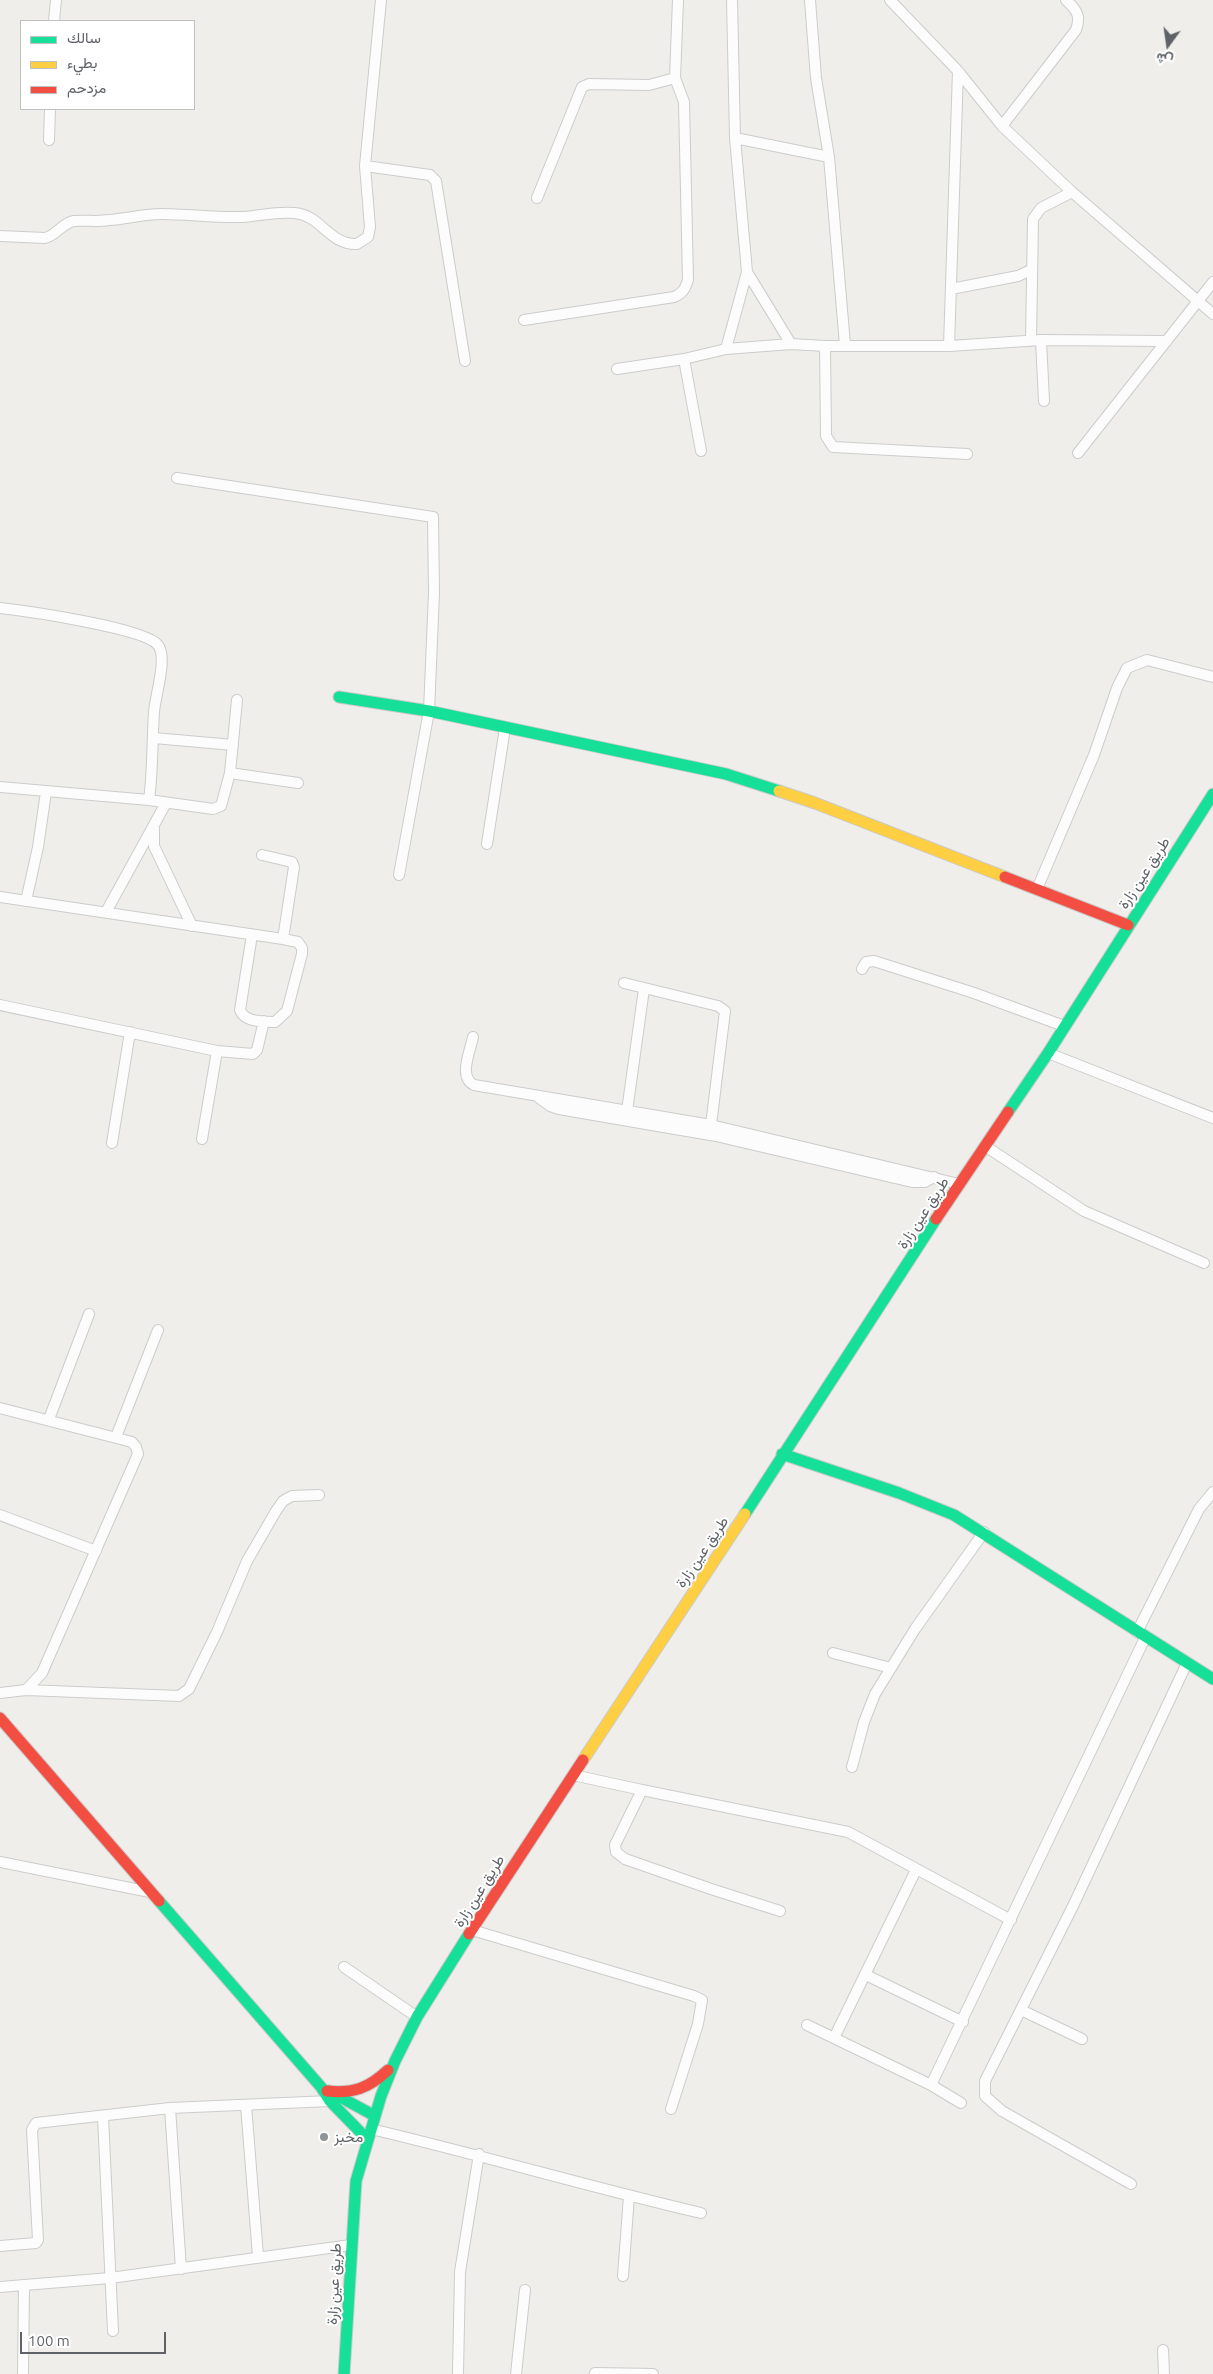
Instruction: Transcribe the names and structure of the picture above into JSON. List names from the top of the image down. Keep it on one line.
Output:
{"streets":{"main road":["طريق عين زارة"]},"places":["مخبز"],"legend":["سالك","بطيء","مزدحم"],"scale_bar":"100 m","north":"bottom"}
